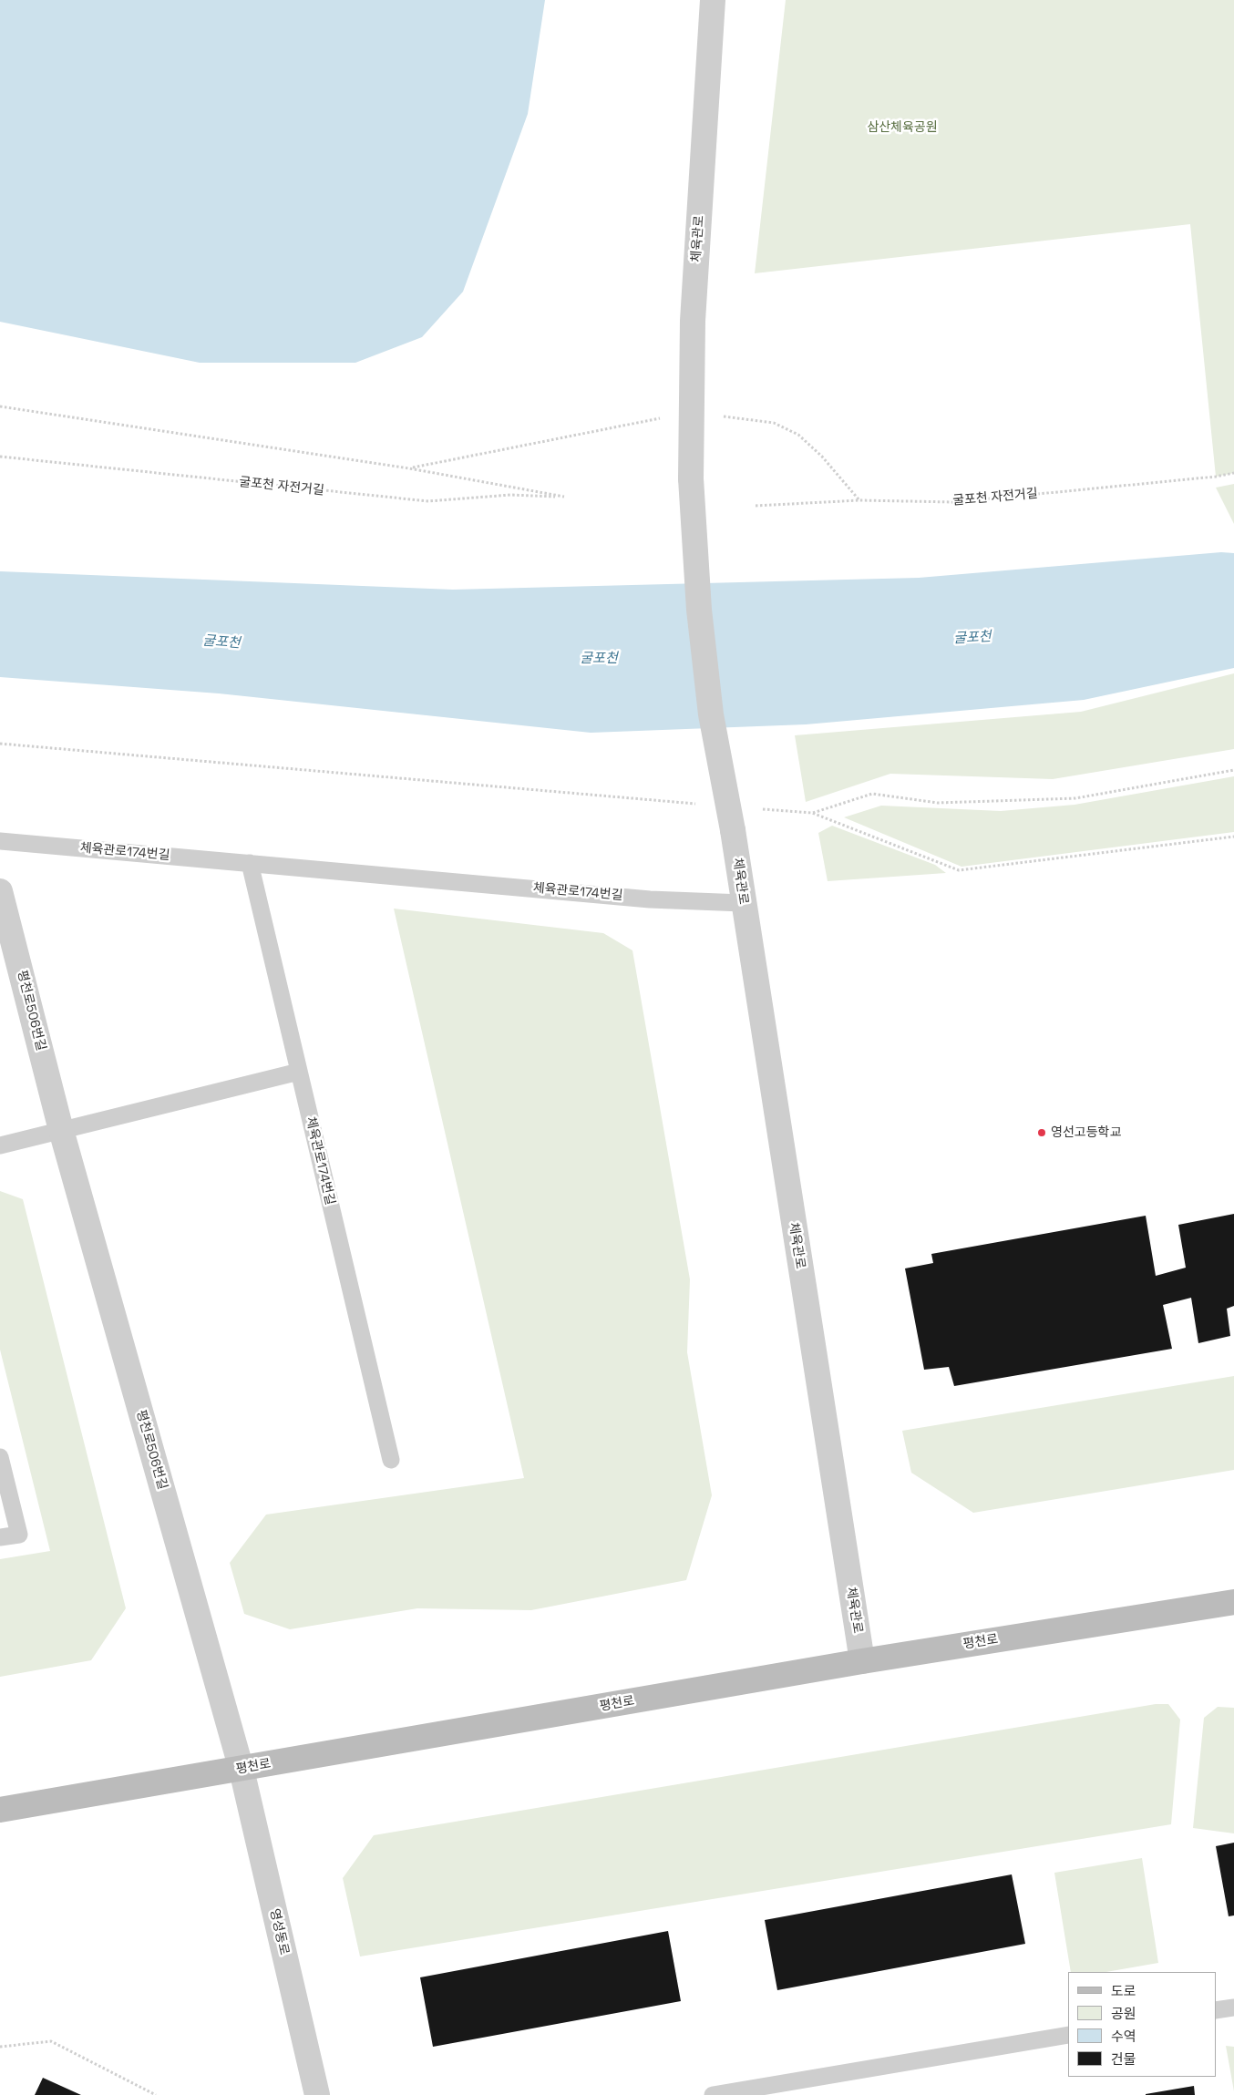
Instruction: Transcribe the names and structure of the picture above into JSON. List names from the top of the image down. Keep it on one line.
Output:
{"streets":{"main road":["평천로"],"street":["체육관로","평천로506번길","영성동로"],"lane":["체육관로174번길"],"path":["굴포천 자전거길"]},"crossings":[["체육관로","체육관로174번길"],["체육관로","평천로"],["평천로506번길","평천로"],["평천로506번길","영성동로"],["평천로","영성동로"]],"water":["굴포천"],"parks":["삼산체육공원"],"places":["영선고등학교"],"legend":["도로","공원","수역","건물"]}
